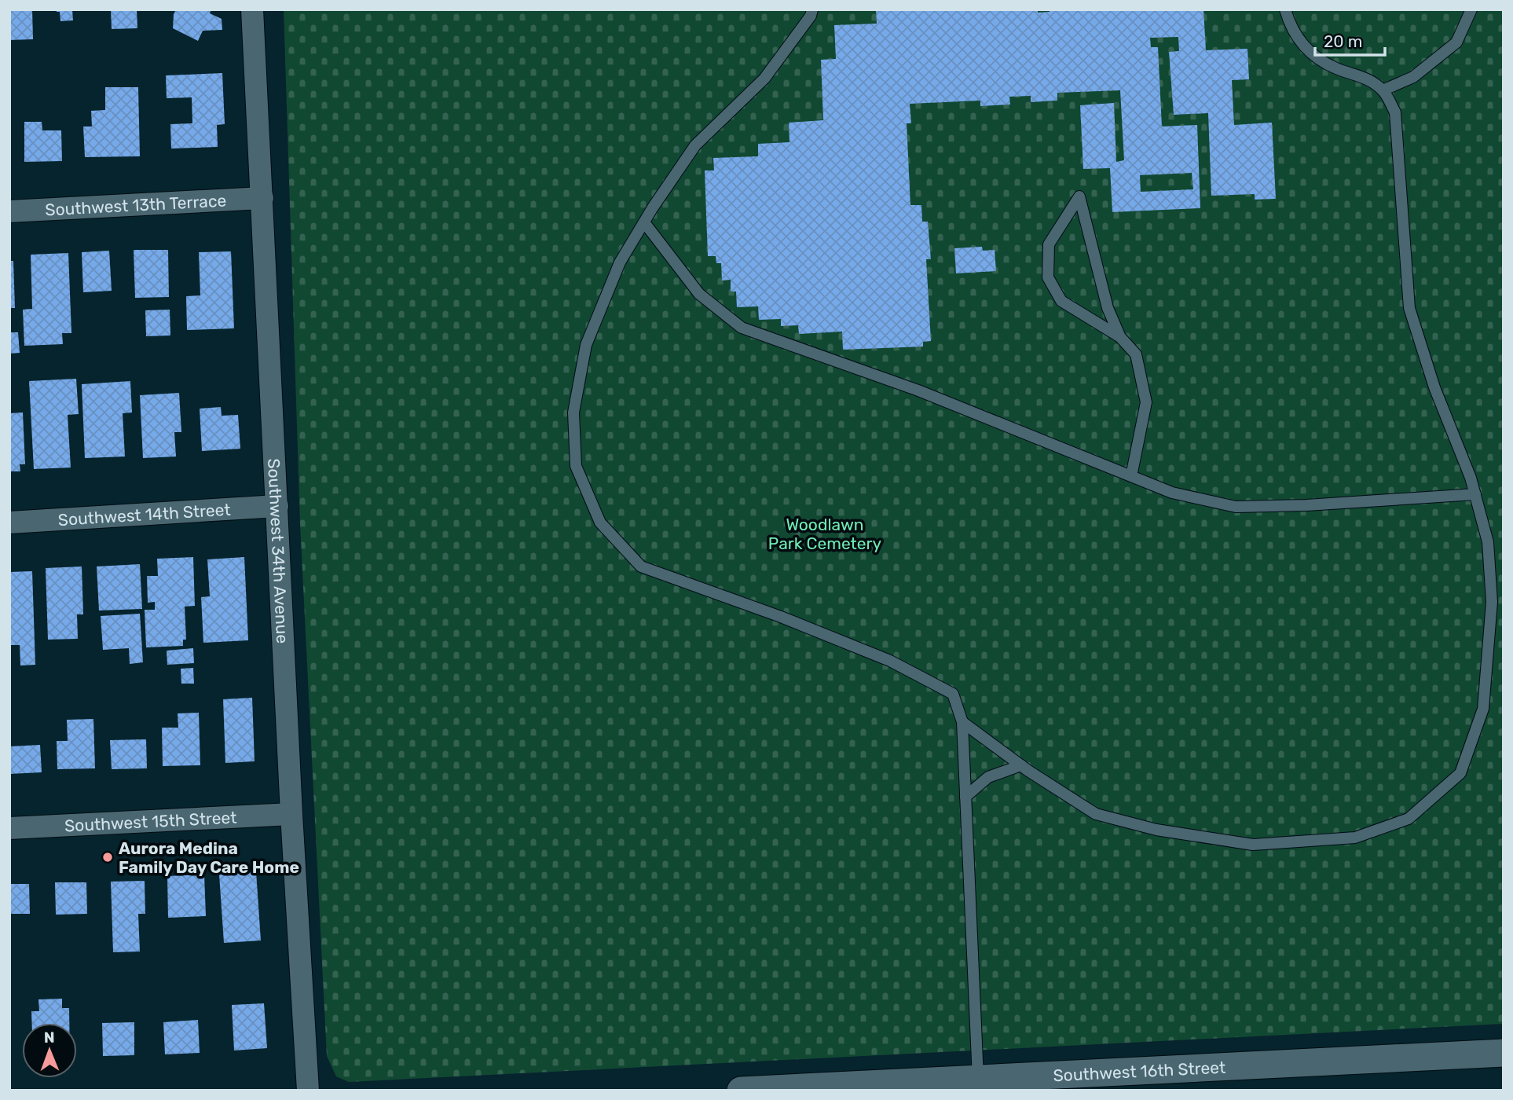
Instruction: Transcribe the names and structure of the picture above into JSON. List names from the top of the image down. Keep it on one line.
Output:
{"streets":{"street":["Southwest 13th Terrace","Southwest 14th Street","Southwest 34th Avenue","Southwest 15th Street","Southwest 16th Street"]},"crossings":[["Southwest 13th Terrace","Southwest 34th Avenue"],["Southwest 14th Street","Southwest 34th Avenue"],["Southwest 34th Avenue","Southwest 15th Street"]],"parks":["Woodlawn Park Cemetery"],"places":["Aurora Medina Family Day Care Home"],"scale_bar":"20 m","north":"top"}
